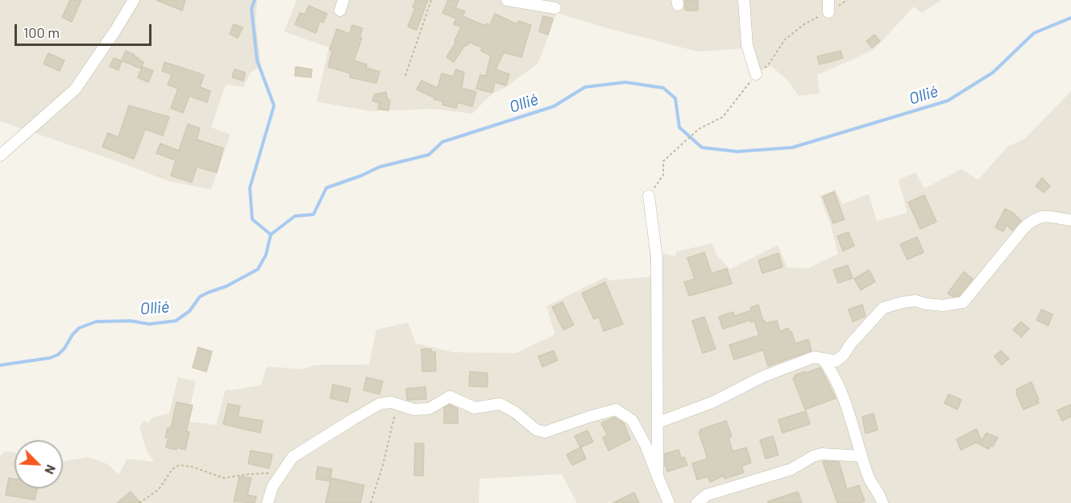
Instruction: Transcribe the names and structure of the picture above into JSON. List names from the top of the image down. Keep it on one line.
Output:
{"water":["Ollié"],"scale_bar":"100 m","north":"bottom right"}
